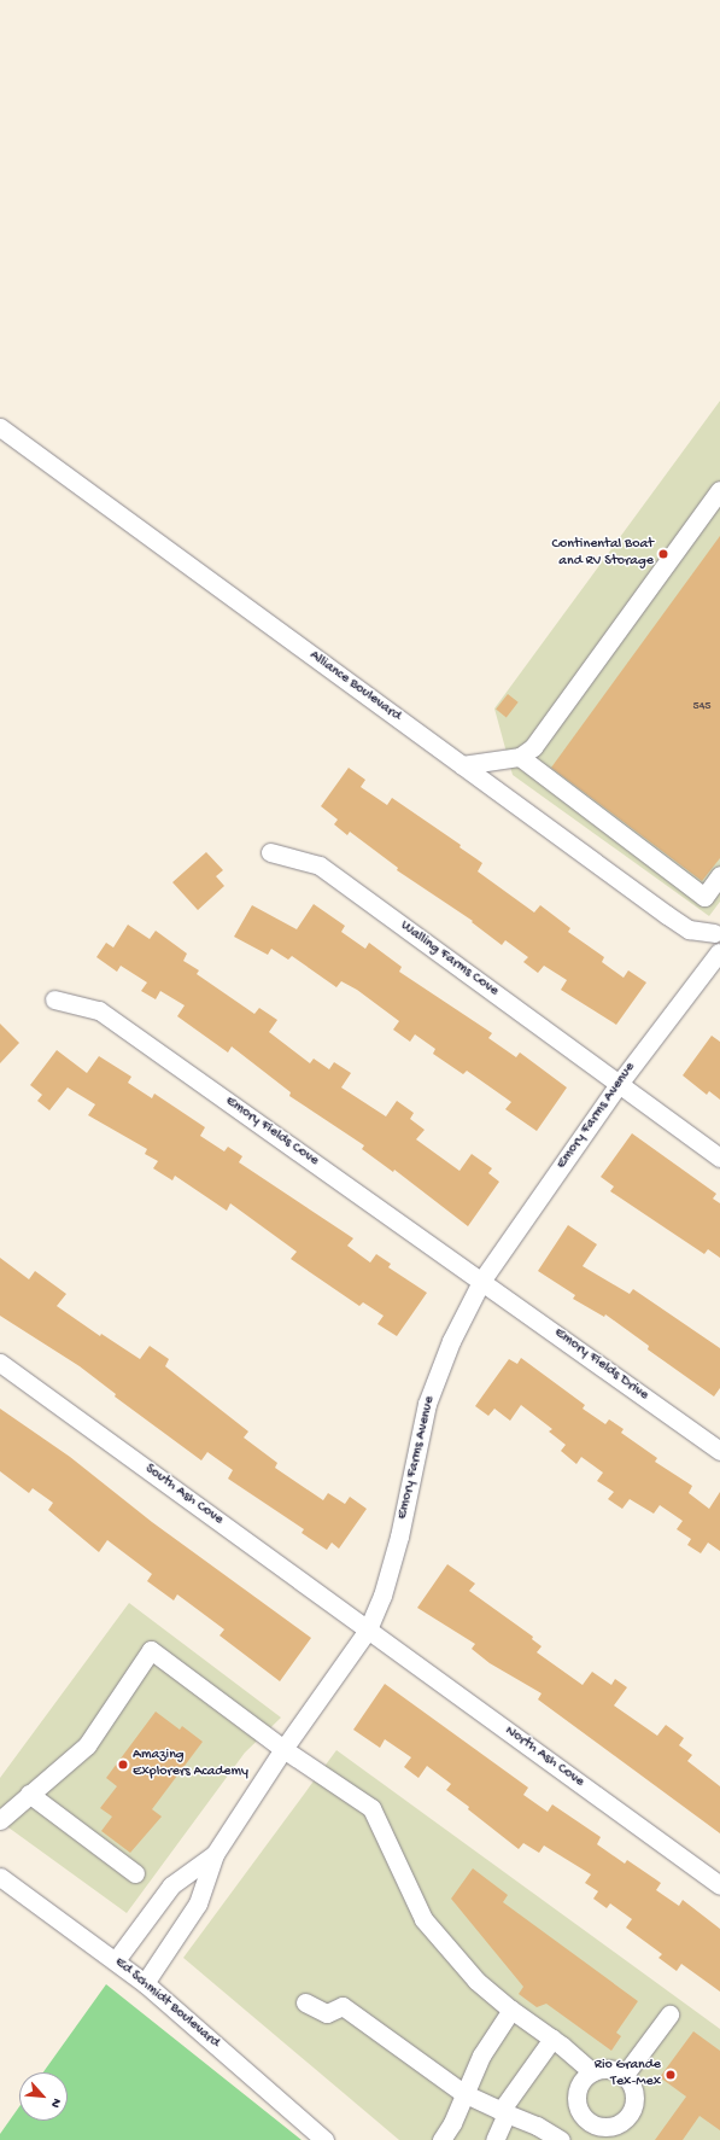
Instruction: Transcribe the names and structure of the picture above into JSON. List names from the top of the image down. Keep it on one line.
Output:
{"streets":{"street":["Alliance Boulevard","Walling Farms Cove","Emory Farms Avenue","Emory Fields Cove","Emory Fields Drive","South Ash Cove","North Ash Cove","Ed Schmidt Boulevard"]},"crossings":[["Walling Farms Cove","Emory Farms Avenue"],["Emory Farms Avenue","Emory Fields Cove"],["Emory Farms Avenue","Emory Fields Drive"],["Emory Farms Avenue","South Ash Cove"],["Emory Farms Avenue","North Ash Cove"],["Emory Farms Avenue","Ed Schmidt Boulevard"],["Emory Fields Cove","Emory Fields Drive"],["South Ash Cove","North Ash Cove"]],"places":["Continental Boat and RV Storage","Amazing Explorers Academy","Rio Grande Tex-Mex"],"house_numbers":["545"],"north":"bottom right"}
